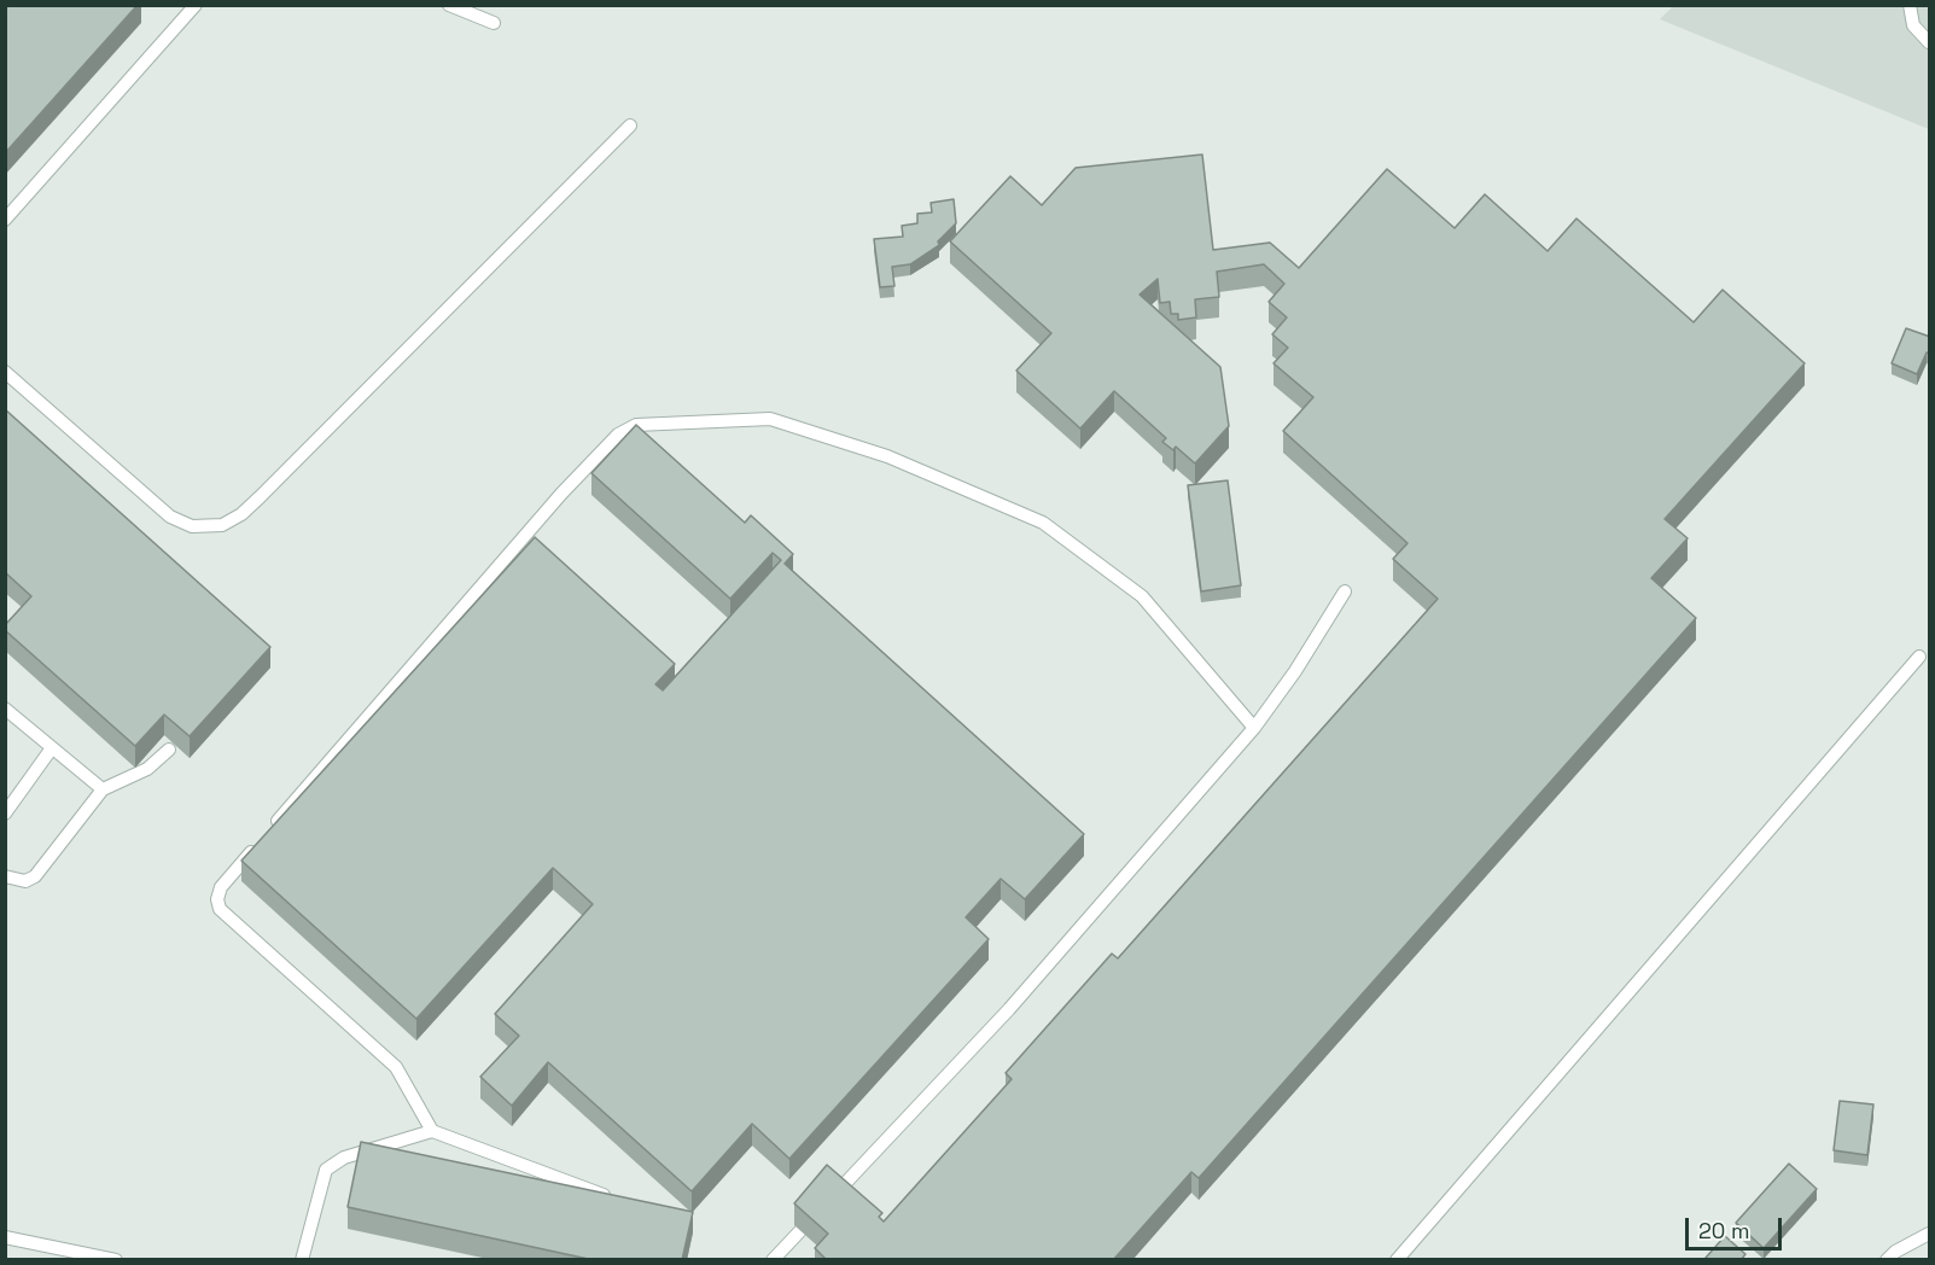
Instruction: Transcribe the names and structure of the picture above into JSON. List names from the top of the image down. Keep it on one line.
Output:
{"scale_bar":"20 m"}
